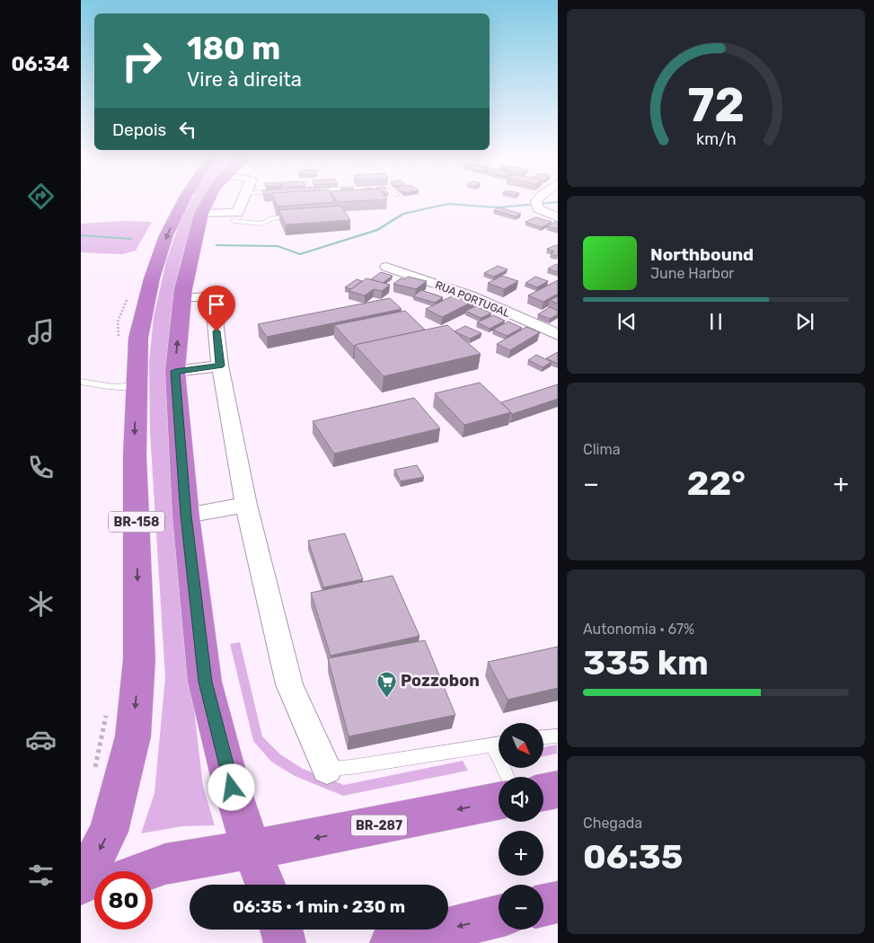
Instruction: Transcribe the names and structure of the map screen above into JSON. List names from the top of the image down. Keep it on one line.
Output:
{"streets":{"highway":["BR-158","BR-287"],"street":["RUA PORTUGAL"]},"places":{"supermarket":["Pozzobon"]},"north":"bottom right","page":{"tabs":"06:34","turn":["180 m","Vire à direita"],"then":"Depois","song":["Northbound","June Harbor"],"tile":["Clima",["Autonomia · 67%","335 km"],["Chegada","06:35"]],"heat":["−","22°","+"],"map_buttons":["+","−"],"limit":"80","trip":"06:35 · 1 min · 230 m","gauge":["72","km/h"]}}
